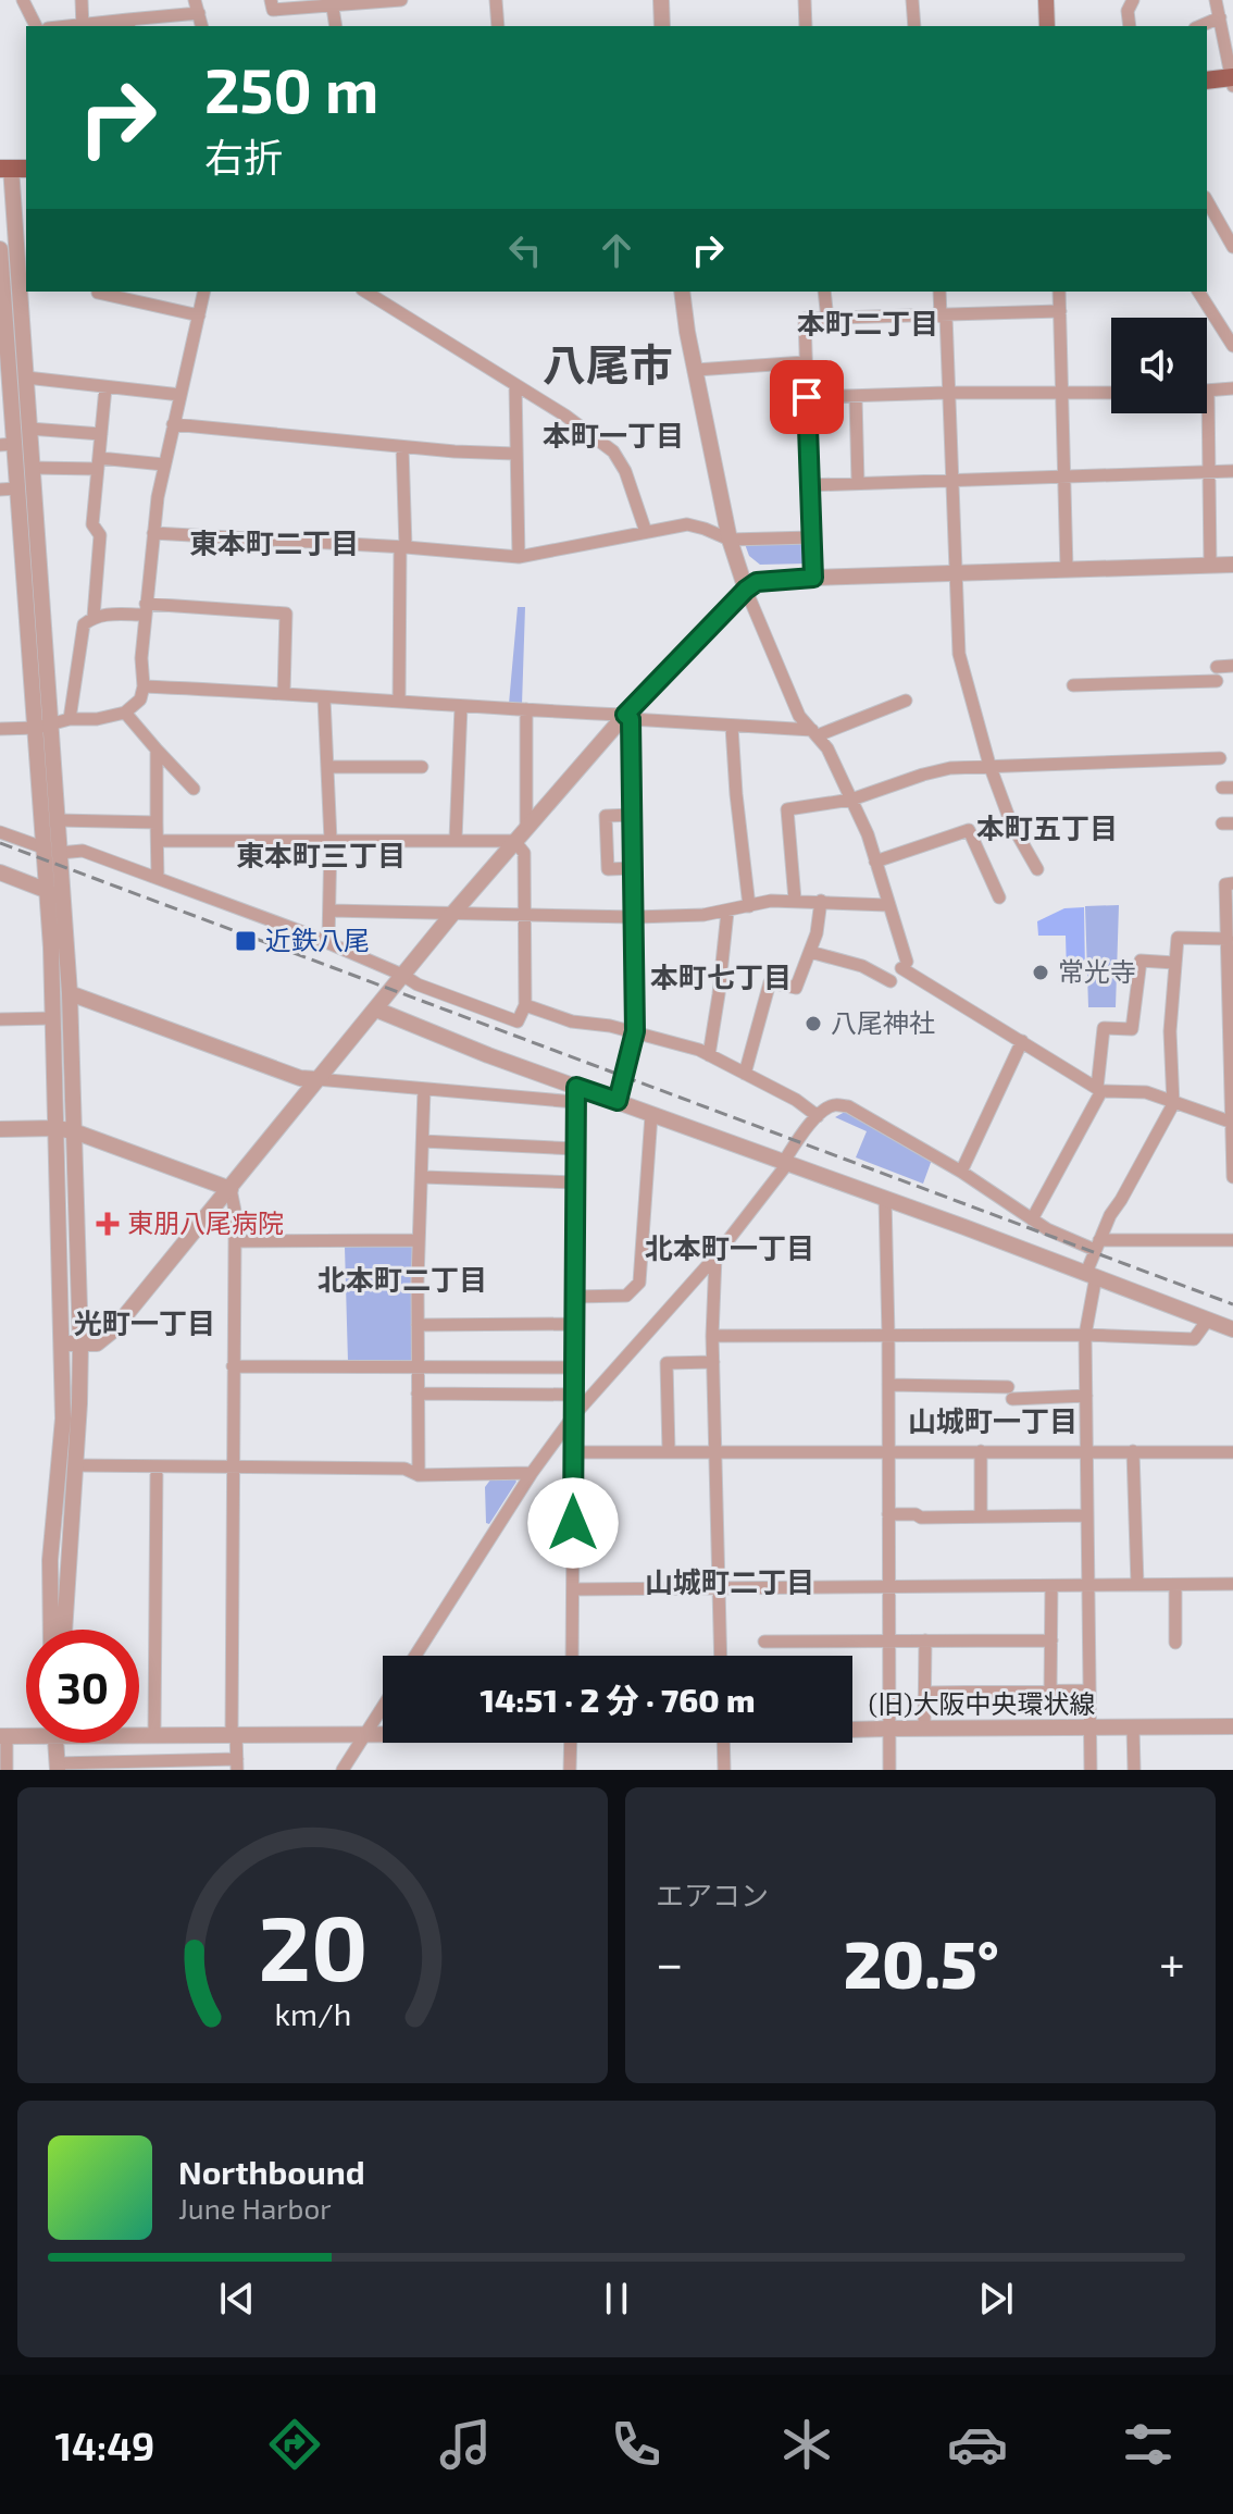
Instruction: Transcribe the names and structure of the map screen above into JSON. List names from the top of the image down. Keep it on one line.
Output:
{"streets":{"street":["(旧)大阪中央環状線"]},"districts":["本町二丁目","八尾市","本町一丁目","東本町二丁目","本町五丁目","東本町三丁目","本町七丁目","北本町一丁目","北本町二丁目","光町一丁目","山城町一丁目","山城町二丁目"],"places":{"transit":["近鉄八尾"],"other":["常光寺","八尾神社"],"health":["東朋八尾病院"]},"page":{"turn":["250 m","右折"],"limit":"30","trip":"14:51 · 2 分 · 760 m","tile":"エアコン","heat":["−","20.5°","+"],"song":["Northbound","June Harbor"],"tabs":"14:49","gauge":["20","km/h"]}}
